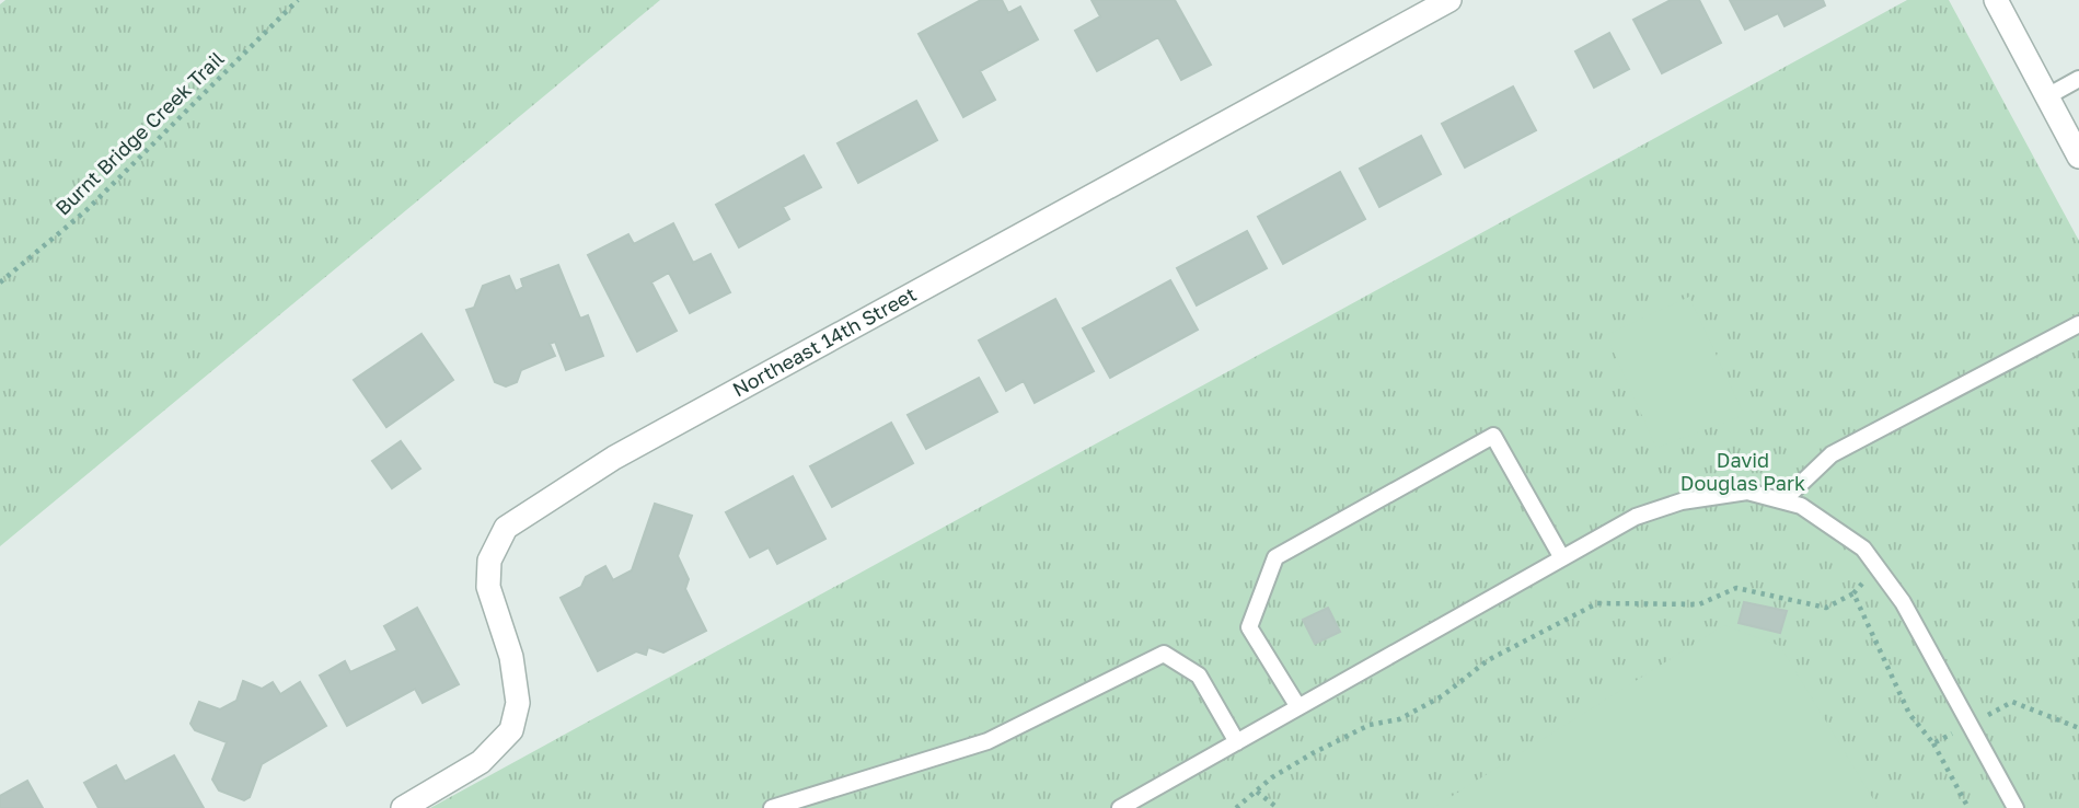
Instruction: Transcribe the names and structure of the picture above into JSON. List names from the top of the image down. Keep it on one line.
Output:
{"streets":{"street":["Northeast 14th Street"],"path":["Burnt Bridge Creek Trail"]},"parks":["David Douglas Park"]}
